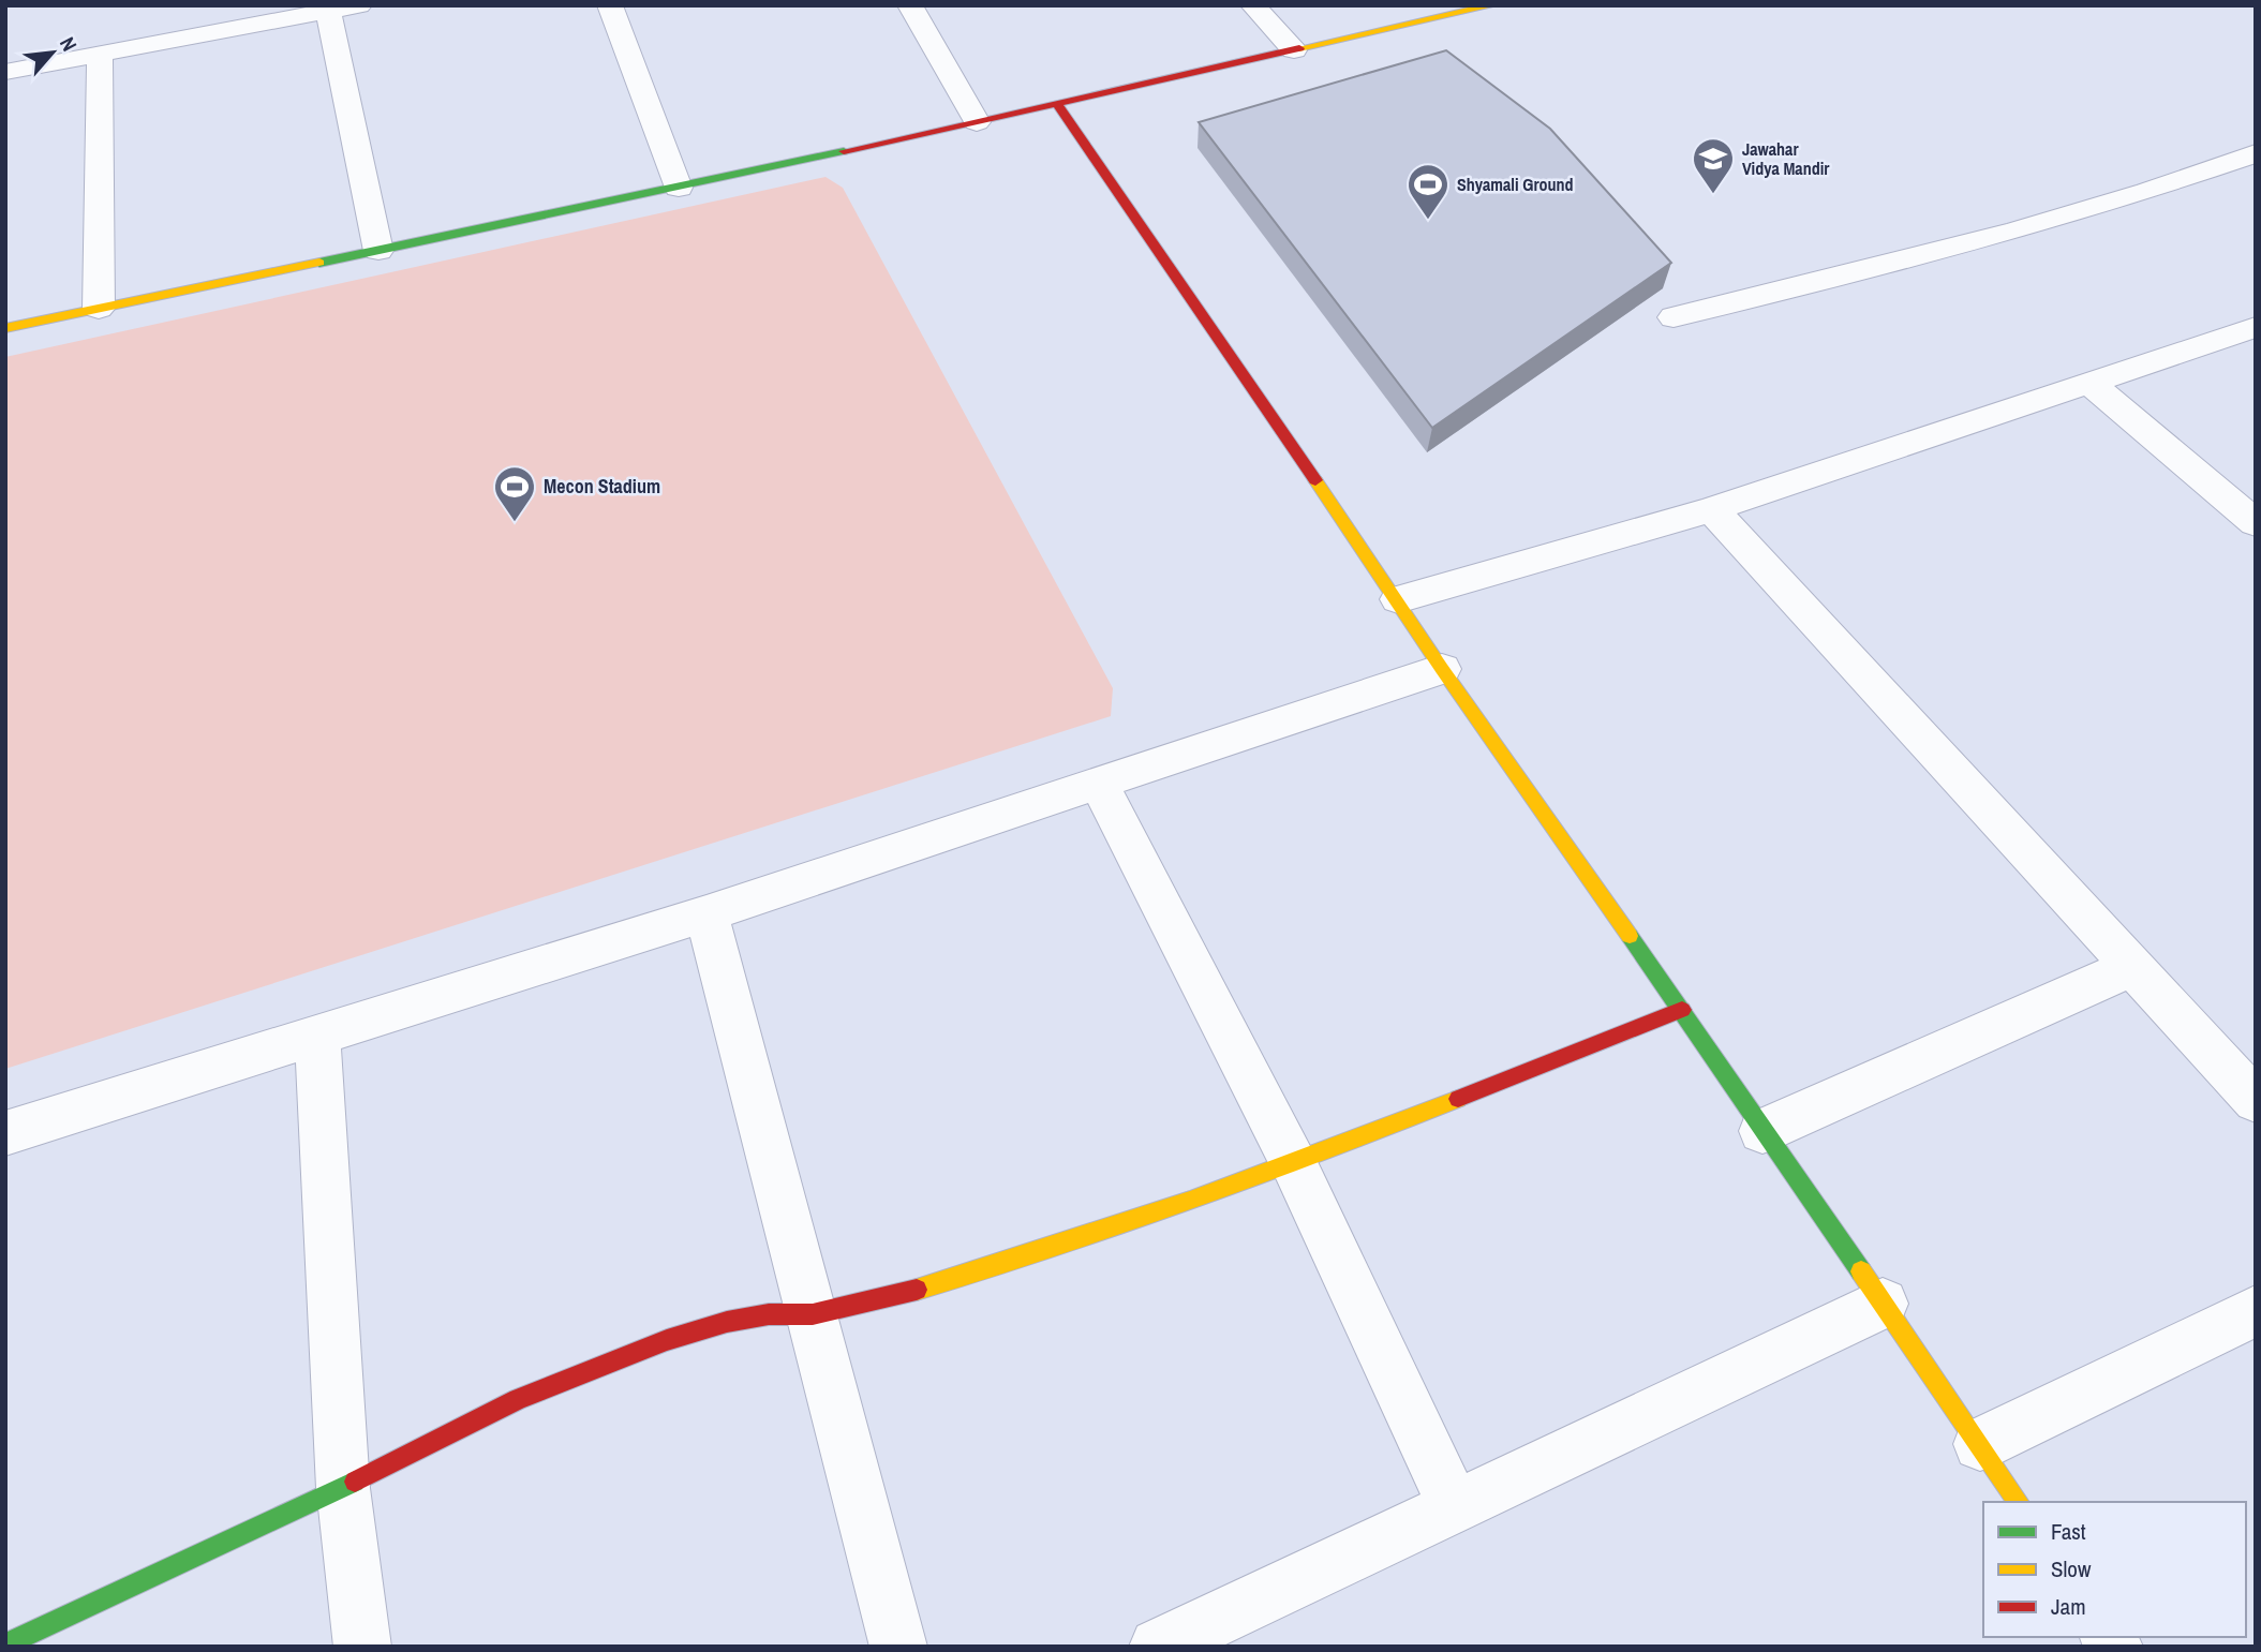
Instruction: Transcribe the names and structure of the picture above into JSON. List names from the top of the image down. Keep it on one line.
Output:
{"places":{"school or university":["Jawahar Vidya Mandir"],"sports":["Shyamali Ground","Mecon Stadium"]},"legend":["Fast","Slow","Jam"],"north":"top right"}
